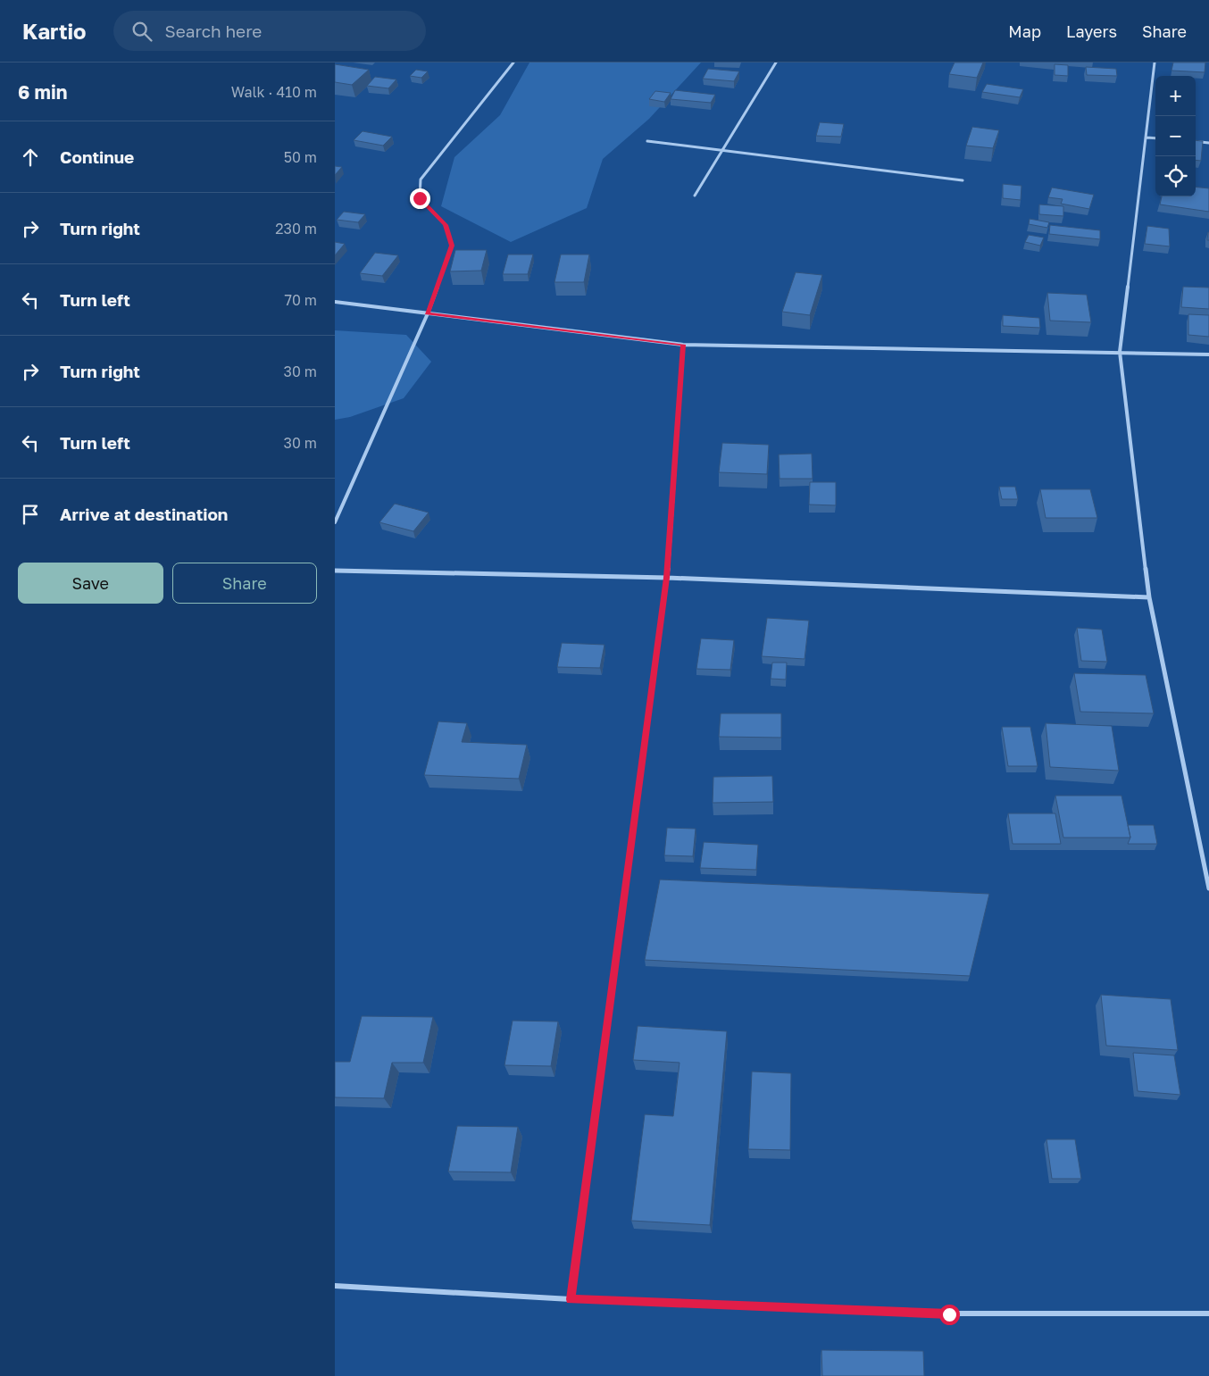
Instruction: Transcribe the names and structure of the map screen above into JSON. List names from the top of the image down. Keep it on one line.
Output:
{"page":{"header":"Kartio","search":"Search here","nav":["Map","Layers","Share"],"heading":["6 min","Walk · 410 m"],"map_buttons":["+","−"],"list":[["Continue","50 m"],["Turn right","230 m"],["Turn left","70 m"],["Turn right","30 m"],["Turn left","30 m"],"Arrive at destination"],"buttons":["Save","Share"]}}
